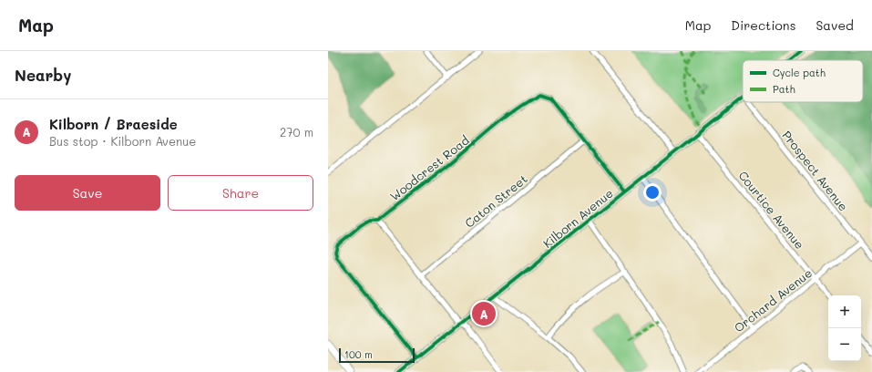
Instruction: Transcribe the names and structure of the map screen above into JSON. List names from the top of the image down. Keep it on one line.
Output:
{"streets":{"street":["Woodcrest Road","Prospect Avenue","Caton Street","Courtice Avenue","Kilborn Avenue","Orchard Avenue"]},"crossings":[["Woodcrest Road","Caton Street"],["Woodcrest Road","Kilborn Avenue"],["Prospect Avenue","Orchard Avenue"],["Courtice Avenue","Kilborn Avenue"],["Courtice Avenue","Orchard Avenue"]],"legend":["Cycle path","Path"],"scale_bar":"100 m","page":{"header":"Map","nav":["Map","Directions","Saved"],"heading":"Nearby","list":[{"mark":"A","name":"Kilborn / Braeside","note":"Bus stop · Kilborn Avenue","value":"270 m"}],"buttons":["Save","Share"],"map_buttons":["+","−"],"pins":"A","scale":"100 m"}}
